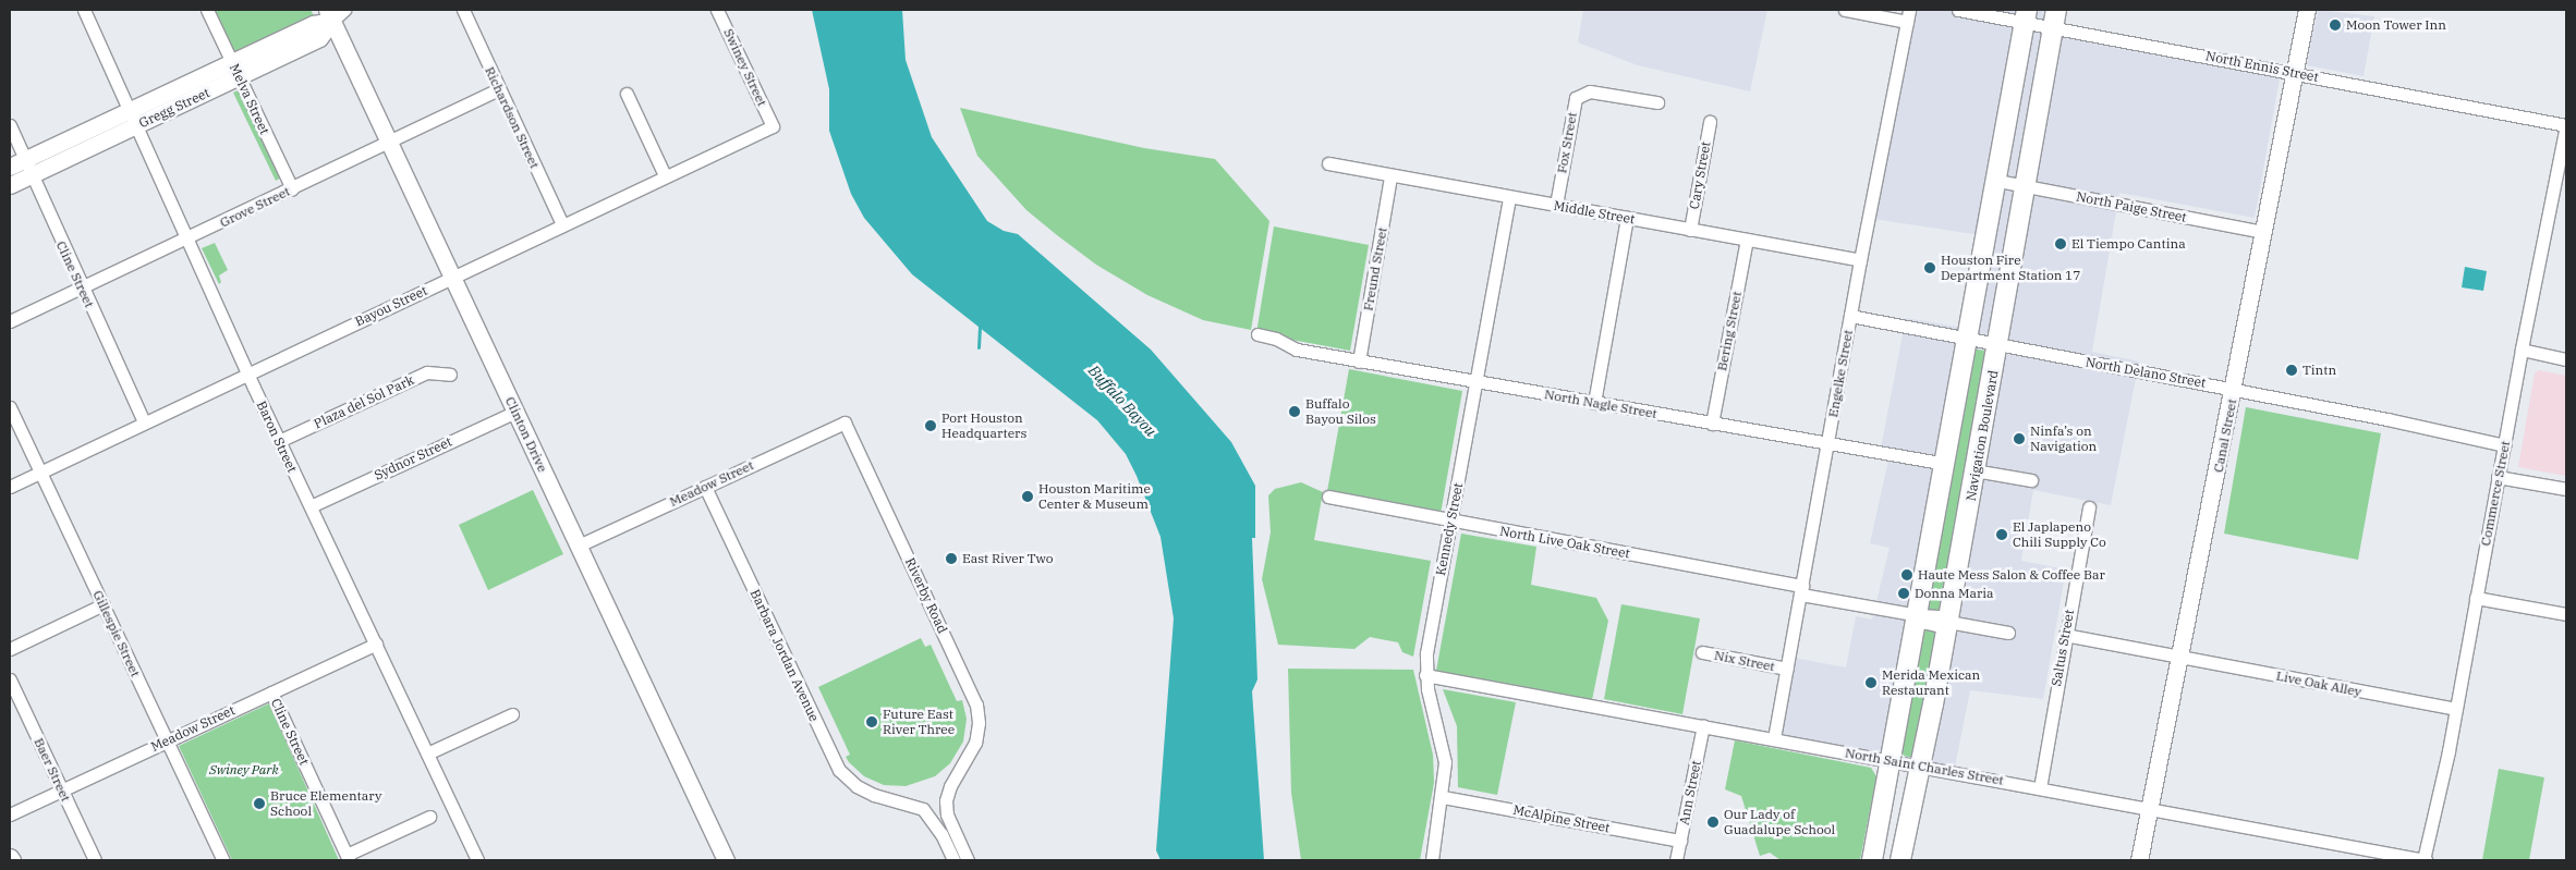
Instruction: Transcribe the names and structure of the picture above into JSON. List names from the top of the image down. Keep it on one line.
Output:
{"streets":{"main road":["Navigation Boulevard"],"street":["North Ennis Street","Swiney Street","Melva Street","Gregg Street","Richardson Street","Fox Street","Cary Street","Grove Street","North Paige Street","Middle Street","Freund Street","Cline Street","Bayou Street","Bering Street","North Delano Street","Engelke Street","Plaza del Sol Park","North Nagle Street","Clinton Drive","Canal Street","Baron Street","Sydnor Street","Meadow Street","Commerce Street","Kennedy Street","North Live Oak Street","Riverby Road","Gillespie Street","Saltus Street","Barbara Jordan Avenue","Nix Street","Live Oak Alley","North Saint Charles Street","Baer Street","Ann Street","McAlpine Street"]},"crossings":[["North Ennis Street","Navigation Boulevard"],["North Ennis Street","Canal Street"],["North Ennis Street","Commerce Street"],["Swiney Street","Bayou Street"],["Melva Street","Gregg Street"],["Melva Street","Grove Street"],["Gregg Street","Cline Street"],["Gregg Street","Clinton Drive"],["Gregg Street","Baron Street"],["Richardson Street","Grove Street"],["Richardson Street","Bayou Street"],["Fox Street","Middle Street"],["Cary Street","Middle Street"],["Grove Street","Cline Street"],["Grove Street","Clinton Drive"],["Grove Street","Baron Street"],["North Paige Street","Navigation Boulevard"],["North Paige Street","Canal Street"],["Middle Street","Freund Street"],["Middle Street","Bering Street"],["Middle Street","Engelke Street"],["Middle Street","Kennedy Street"],["Freund Street","North Nagle Street"],["Cline Street","Bayou Street"],["Cline Street","Meadow Street"],["Bayou Street","Clinton Drive"],["Bayou Street","Baron Street"],["Bayou Street","Gillespie Street"],["Bering Street","North Nagle Street"],["North Delano Street","Engelke Street"],["North Delano Street","Navigation Boulevard"],["North Delano Street","Canal Street"],["North Delano Street","Commerce Street"],["Engelke Street","North Nagle Street"],["Engelke Street","North Live Oak Street"],["Engelke Street","Nix Street"],["Engelke Street","North Saint Charles Street"],["Plaza del Sol Park","Baron Street"],["North Nagle Street","Kennedy Street"],["Clinton Drive","Sydnor Street"],["Clinton Drive","Meadow Street"],["Navigation Boulevard","North Live Oak Street"],["Navigation Boulevard","North Saint Charles Street"],["Canal Street","Live Oak Alley"],["Canal Street","North Saint Charles Street"],["Baron Street","Sydnor Street"],["Baron Street","Meadow Street"],["Meadow Street","Riverby Road"],["Meadow Street","Gillespie Street"],["Meadow Street","Barbara Jordan Avenue"],["Meadow Street","Baer Street"],["Commerce Street","Live Oak Alley"],["Commerce Street","North Saint Charles Street"],["Kennedy Street","North Live Oak Street"],["Kennedy Street","North Saint Charles Street"],["Kennedy Street","McAlpine Street"],["Saltus Street","North Saint Charles Street"],["North Saint Charles Street","Ann Street"],["Ann Street","McAlpine Street"]],"water":["Buffalo Bayou"],"parks":["Swiney Park"],"places":["Moon Tower Inn","El Tiempo Cantina","Houston Fire Department Station 17","Tintn","Buffalo Bayou Silos","Port Houston Headquarters","Ninfa’s on Navigation","Houston Maritime Center & Museum","El Japlapeno Chili Supply Co","East River Two","Haute Mess Salon & Coffee Bar","Donna Maria","Merida Mexican Restaurant","Future East River Three","Bruce Elementary School","Our Lady of Guadalupe School"]}
